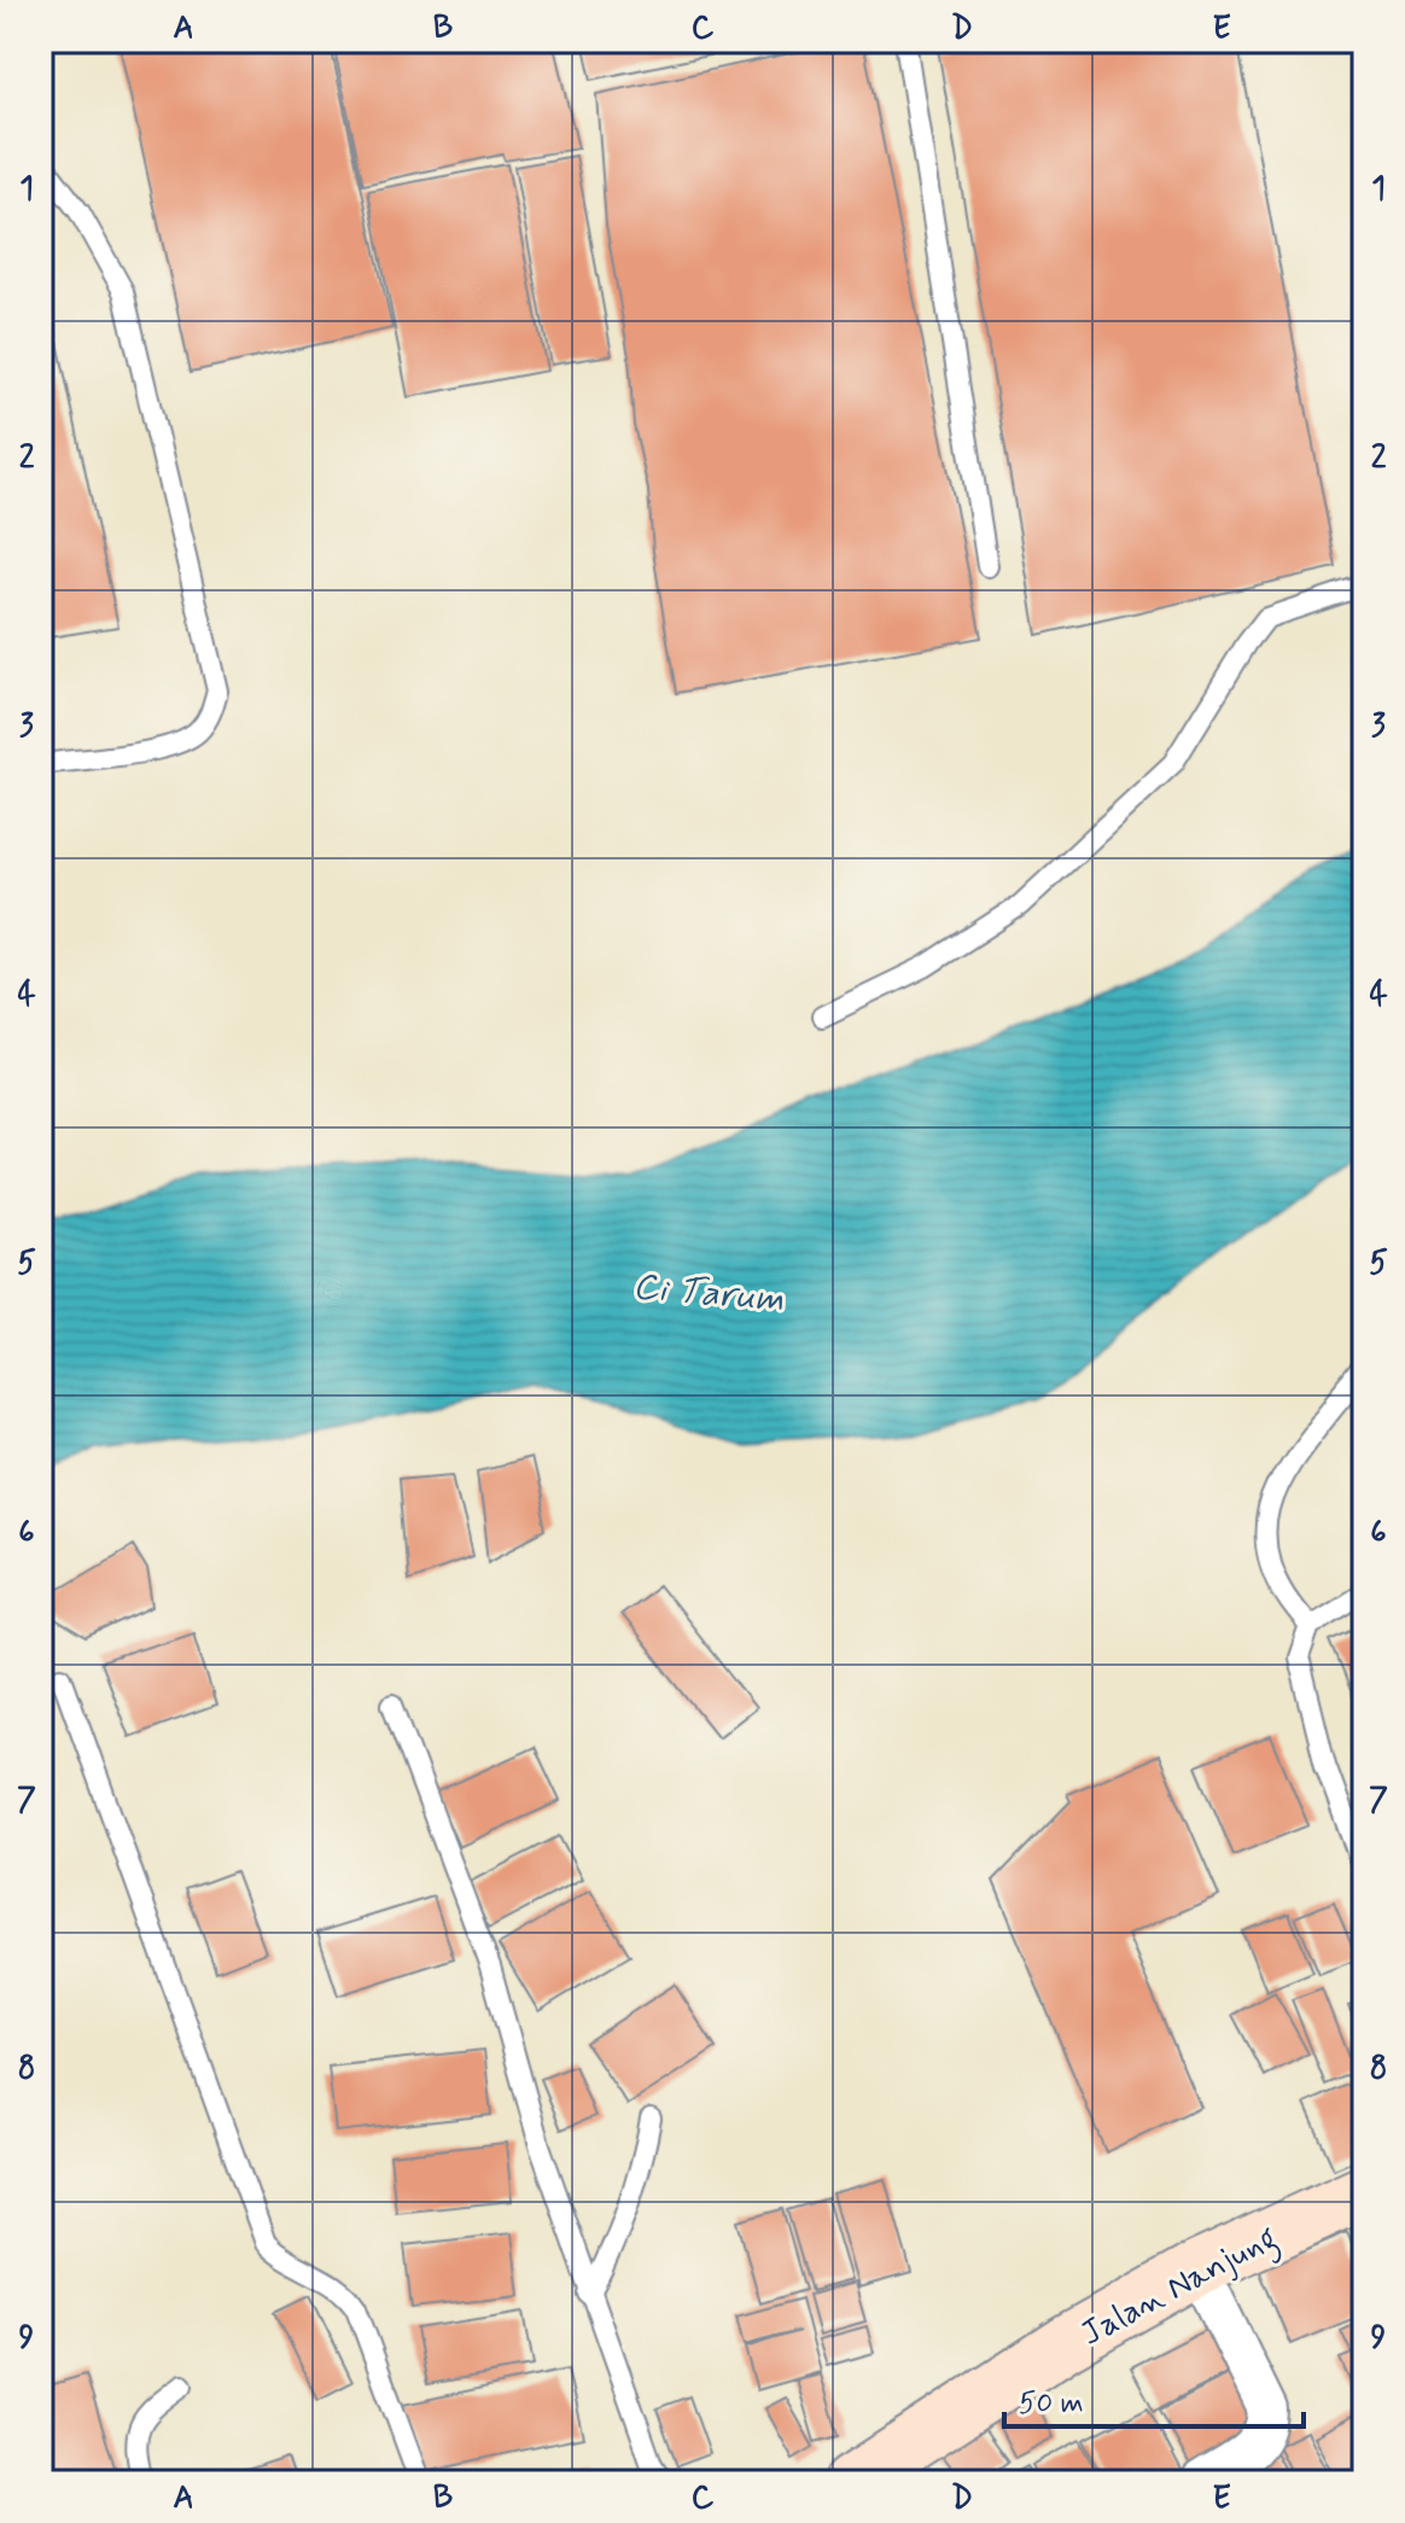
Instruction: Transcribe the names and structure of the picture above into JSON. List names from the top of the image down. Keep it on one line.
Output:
{"streets":{"main road":["Jalan Nanjung"]},"water":["Ci Tarum"],"scale_bar":"50 m","grid":{"columns":["A","B","C","D","E"],"rows":["1","2","3","4","5","6","7","8","9"]}}
